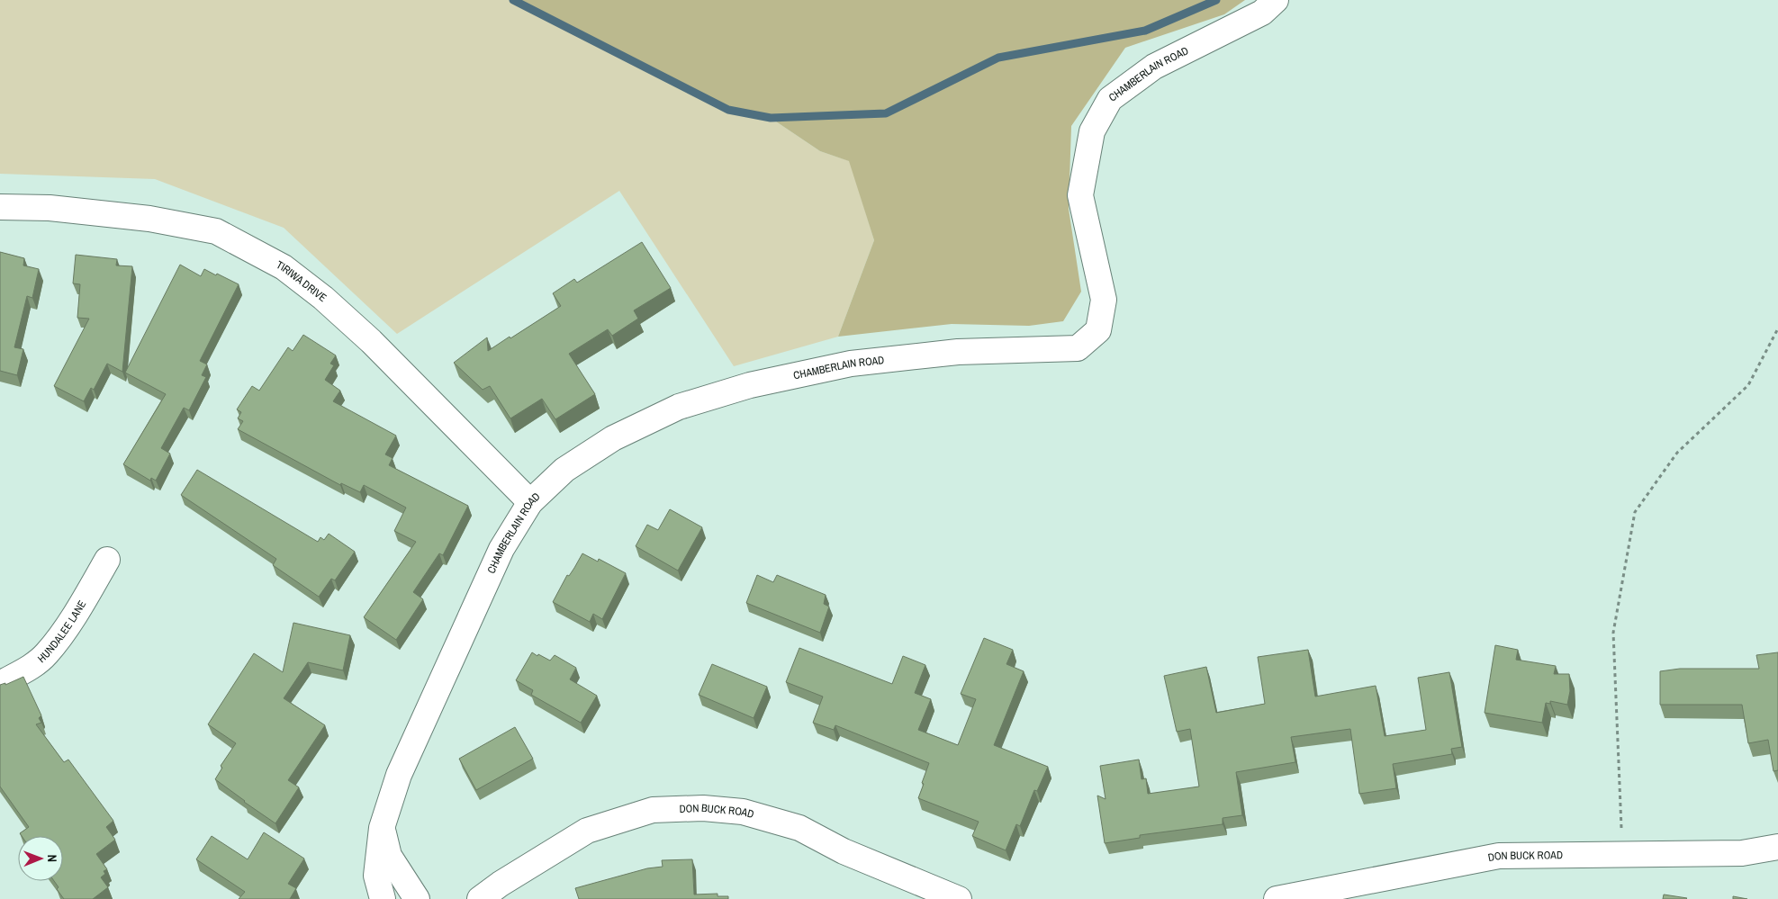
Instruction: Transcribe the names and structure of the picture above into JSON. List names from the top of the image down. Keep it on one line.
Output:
{"streets":{"street":["CHAMBERLAIN ROAD","TIRIWA DRIVE","HUNDALEE LANE","DON BUCK ROAD"]},"crossings":[["CHAMBERLAIN ROAD","TIRIWA DRIVE"]],"north":"right"}
